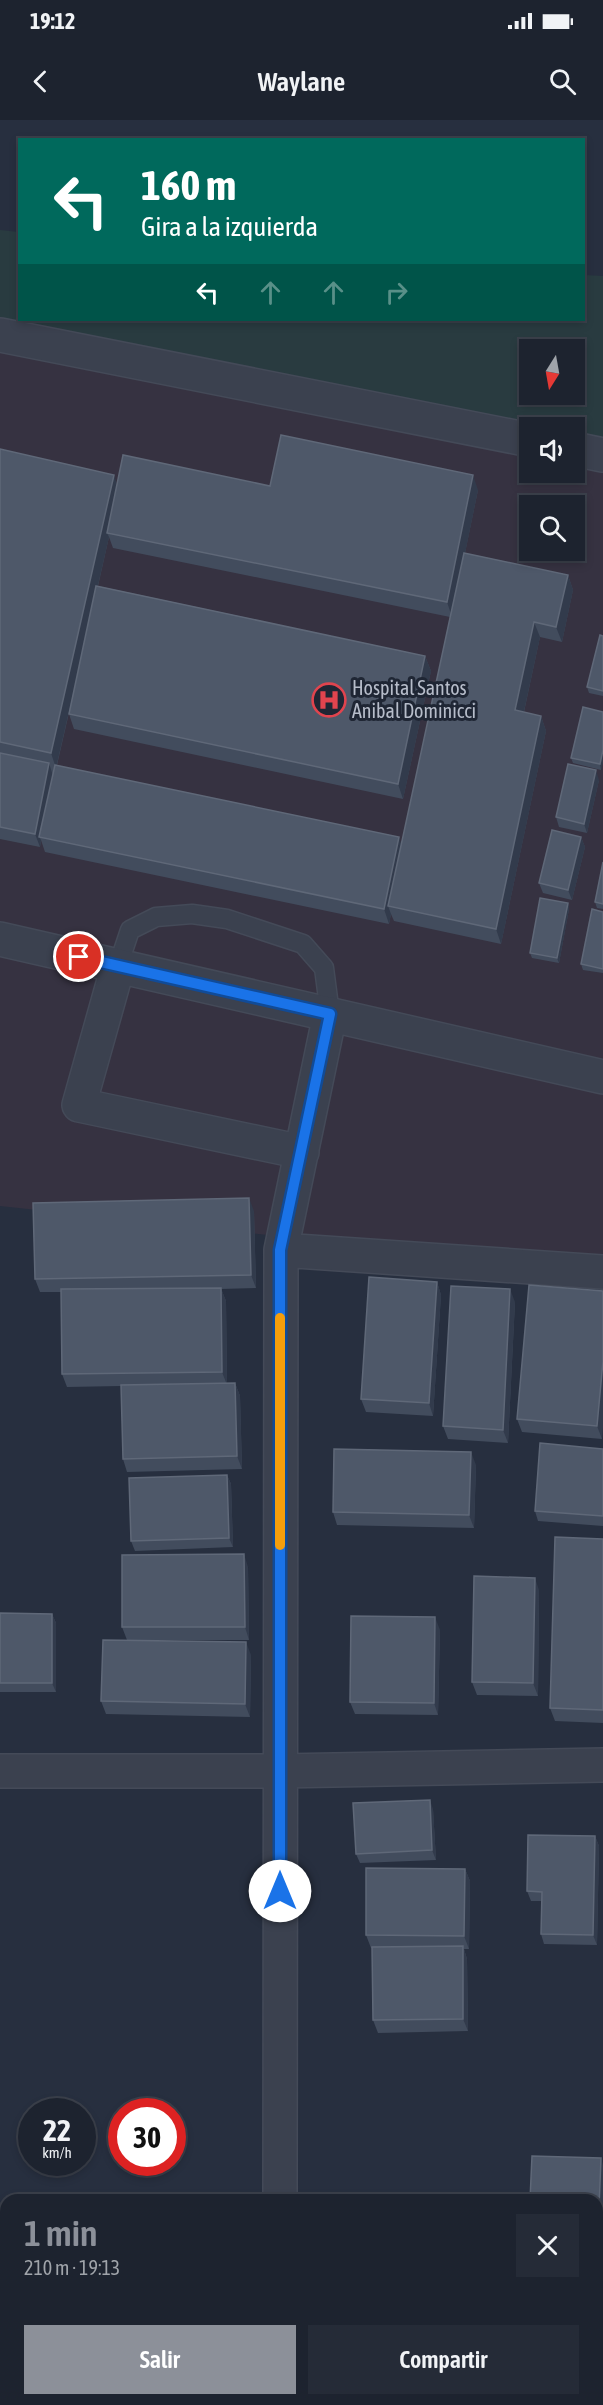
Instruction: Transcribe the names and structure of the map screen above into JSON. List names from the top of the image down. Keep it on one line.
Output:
{"places":{"hospital":["Hospital Santos Anibal Dominicci"]},"north":"bottom","page":{"status":"19:12","header":"Waylane","turn":["160 m","Gira a la izquierda"],"speed":"22 km/h","limit":"30","heading":["1 min","210 m · 19:13"],"buttons":["Salir","Compartir"]}}
